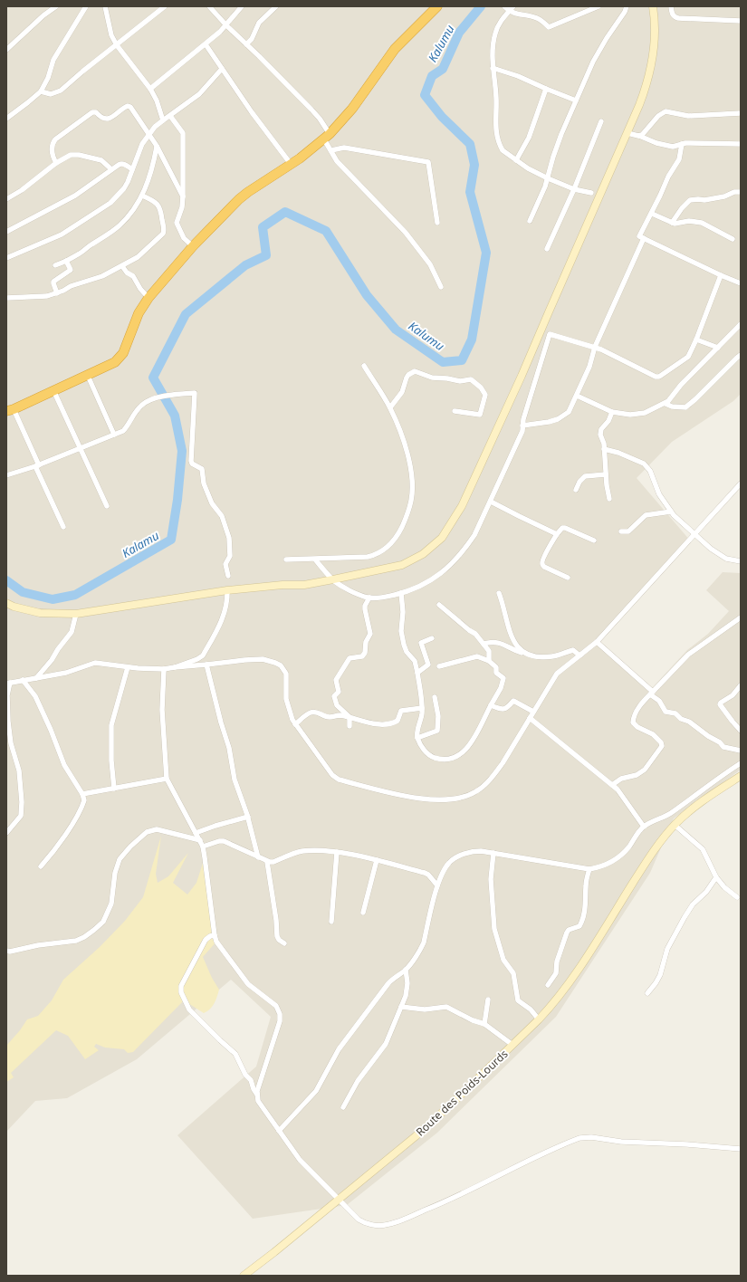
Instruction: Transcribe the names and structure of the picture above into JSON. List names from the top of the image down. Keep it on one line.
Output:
{"streets":{"main road":["Route des Poids-Lourds"]},"water":["Kalumu","Kalamu"]}
